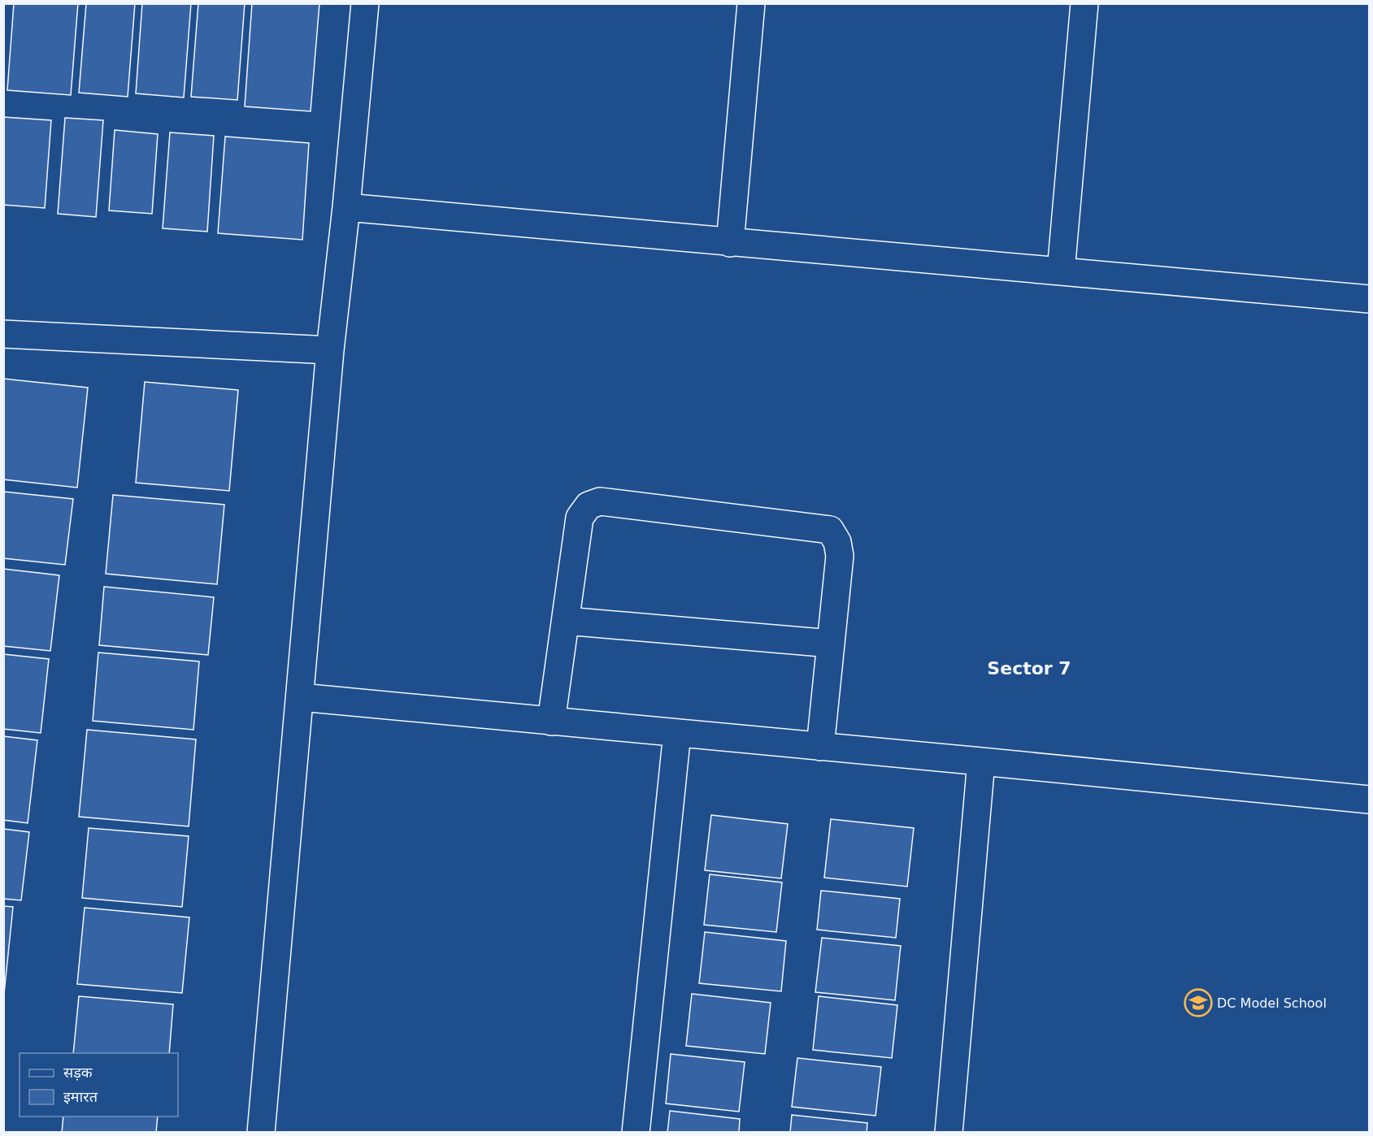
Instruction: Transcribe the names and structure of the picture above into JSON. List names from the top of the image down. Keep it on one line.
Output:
{"districts":["Sector 7"],"places":{"school or university":["DC Model School"]},"legend":["सड़क","इमारत"]}
